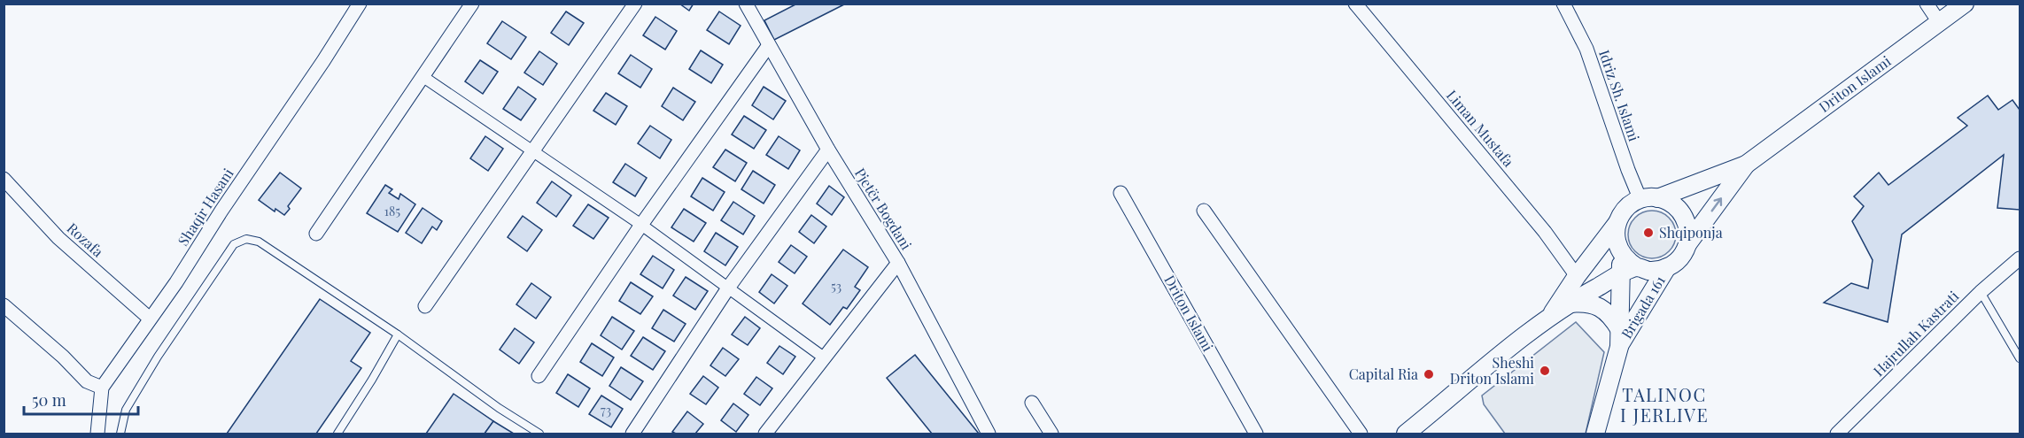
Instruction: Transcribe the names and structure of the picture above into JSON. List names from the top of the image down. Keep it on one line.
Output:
{"streets":{"street":["Driton Islami","Idriz Sh. Islami","Liman Mustafa","Shaqir Hasani","Pjetër Bogdani","Rozafa","Brigada 161","Hajrullah Kastrati"]},"crossings":[["Driton Islami","Idriz Sh. Islami"],["Driton Islami","Liman Mustafa"],["Driton Islami","Brigada 161"],["Idriz Sh. Islami","Brigada 161"],["Shaqir Hasani","Rozafa"]],"districts":["TALINOC I JERLIVE"],"places":["Shqiponja","Sheshi Driton Islami","Capital Ria"],"house_numbers":["185","53","73"],"scale_bar":"50 m"}
